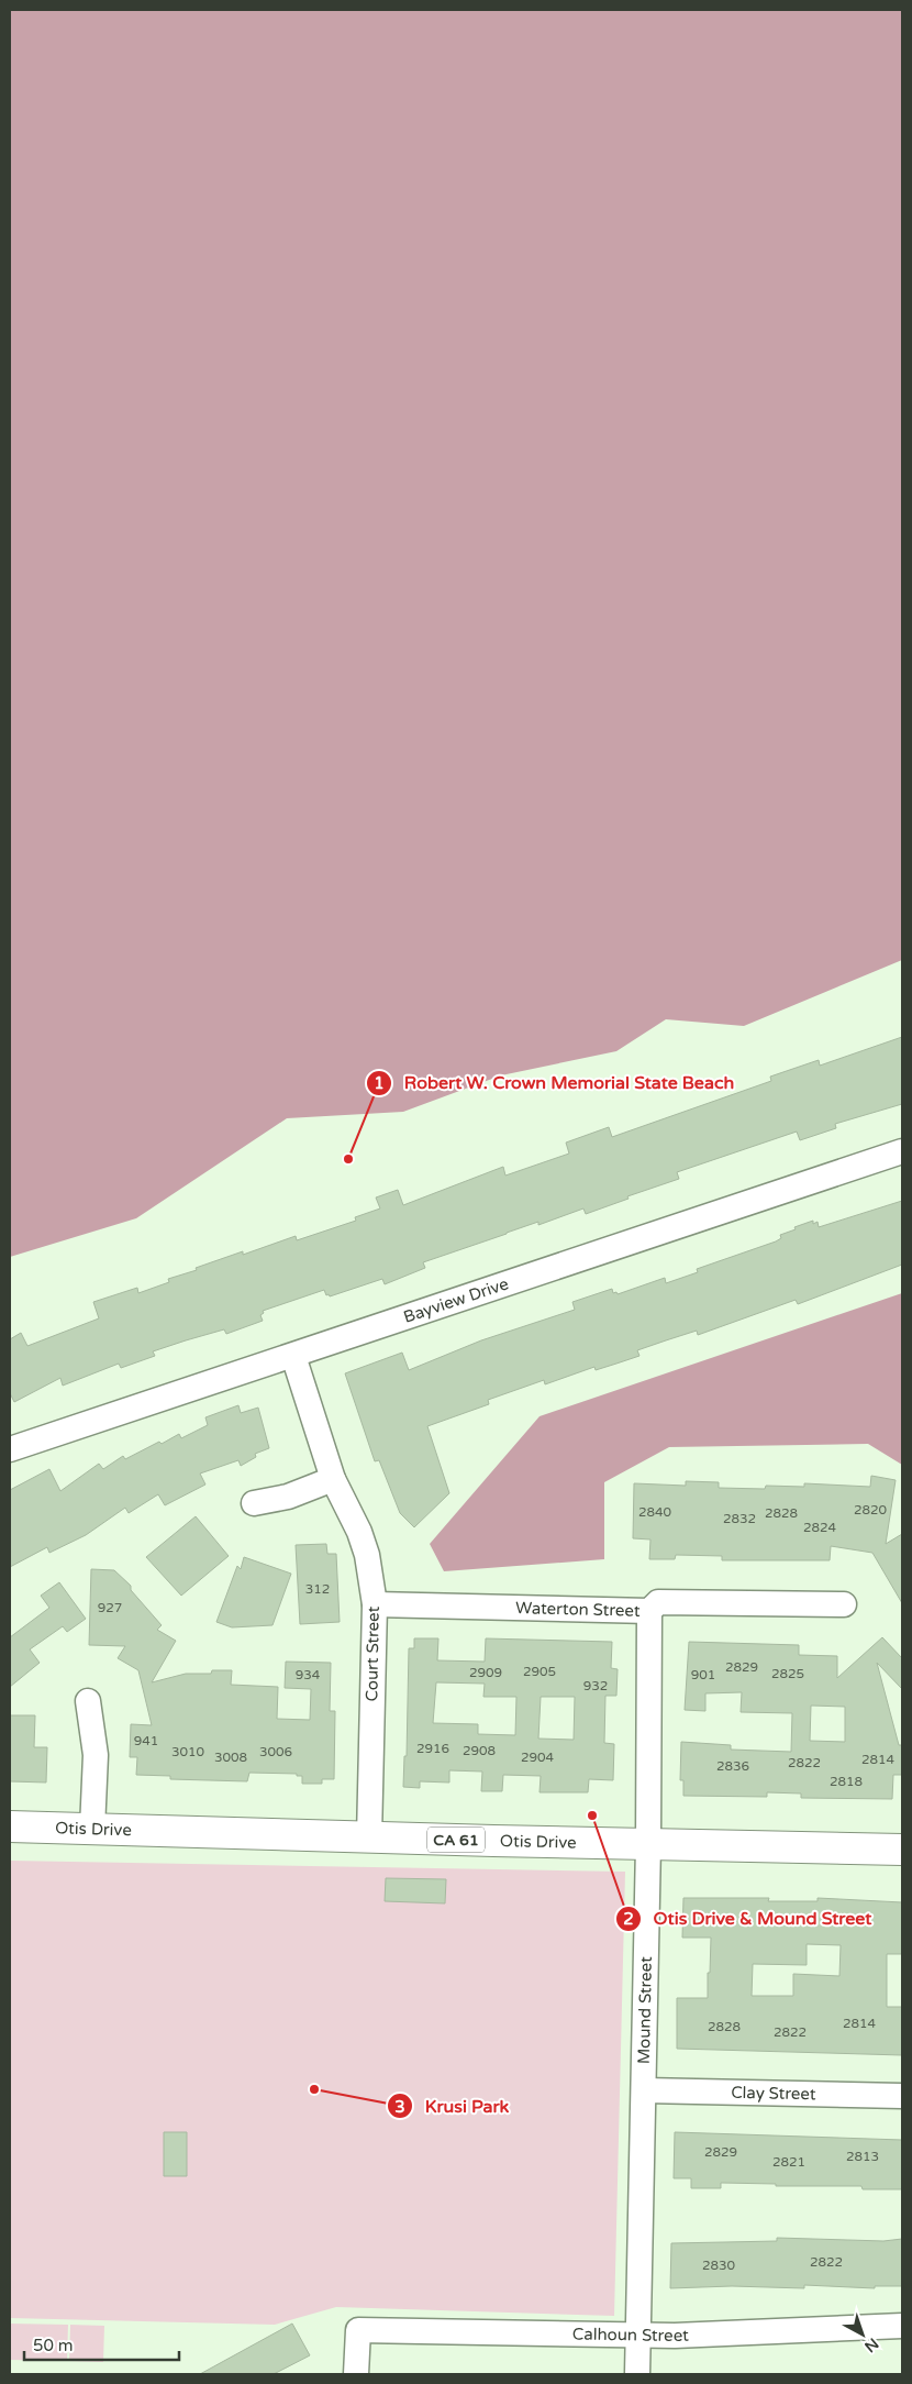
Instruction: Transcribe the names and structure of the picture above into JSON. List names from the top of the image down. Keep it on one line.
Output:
{"streets":{"main road":["Otis Drive","CA 61"],"street":["Bayview Drive","Waterton Street","Court Street","Mound Street","Clay Street","Calhoun Street"]},"crossings":[["Bayview Drive","Court Street"],["Waterton Street","Court Street"],["Waterton Street","Mound Street"],["Court Street","Otis Drive"],["Otis Drive","Mound Street"],["Mound Street","Clay Street"],["Mound Street","Calhoun Street"]],"places":["Robert W. Crown Memorial State Beach","Otis Drive & Mound Street","Krusi Park"],"house_numbers":["2820","2840","2828","2832","2824","312","927","2829","2905","2909","2825","934","901","932","941","2916","2908","3010","3006","3008","2904","2814","2822","2836","2818","2814","2828","2822","2829","2813","2821","2822","2830"],"scale_bar":"50 m","north":"bottom right"}
